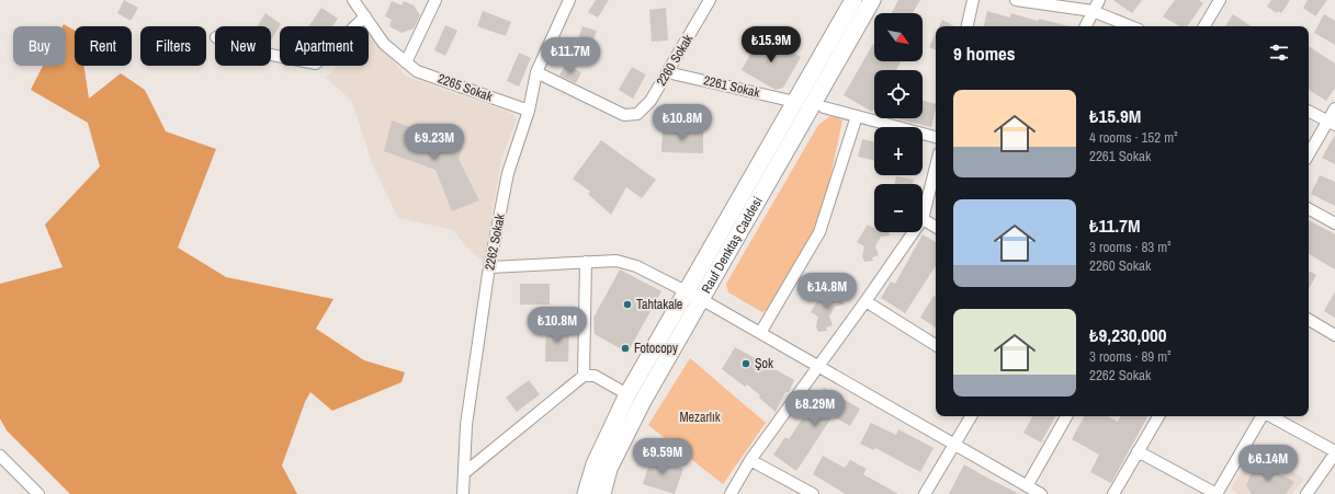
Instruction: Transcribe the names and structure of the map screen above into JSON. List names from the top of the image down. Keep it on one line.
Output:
{"streets":{"main road":["Rauf Denktaş Caddesi"],"street":["2260 Sokak","2261 Sokak","2265 Sokak","2262 Sokak"]},"crossings":[["2260 Sokak","2261 Sokak"],["2260 Sokak","2262 Sokak"],["2261 Sokak","Rauf Denktaş Caddesi"],["2265 Sokak","2262 Sokak"]],"parks":["Mezarlık"],"places":["Tahtakale","Fotocopy","Şok"],"north":"bottom right","page":{"map_buttons":["+","−"],"price":["₺15.9M","₺11.7M","₺10.8M","₺9.23M","₺14.8M","₺10.8M","₺8.29M","₺9.59M","₺6.14M"],"chip":["Buy","Rent","Filters","New","Apartment"],"heading":"9 homes","list":[{"name":"₺15.9M","note":"4 rooms · 152 m² · 2261 Sokak"},{"name":"₺11.7M","note":"3 rooms · 83 m² · 2260 Sokak"},{"name":"₺9,230,000","note":"3 rooms · 89 m² · 2262 Sokak"}]}}
